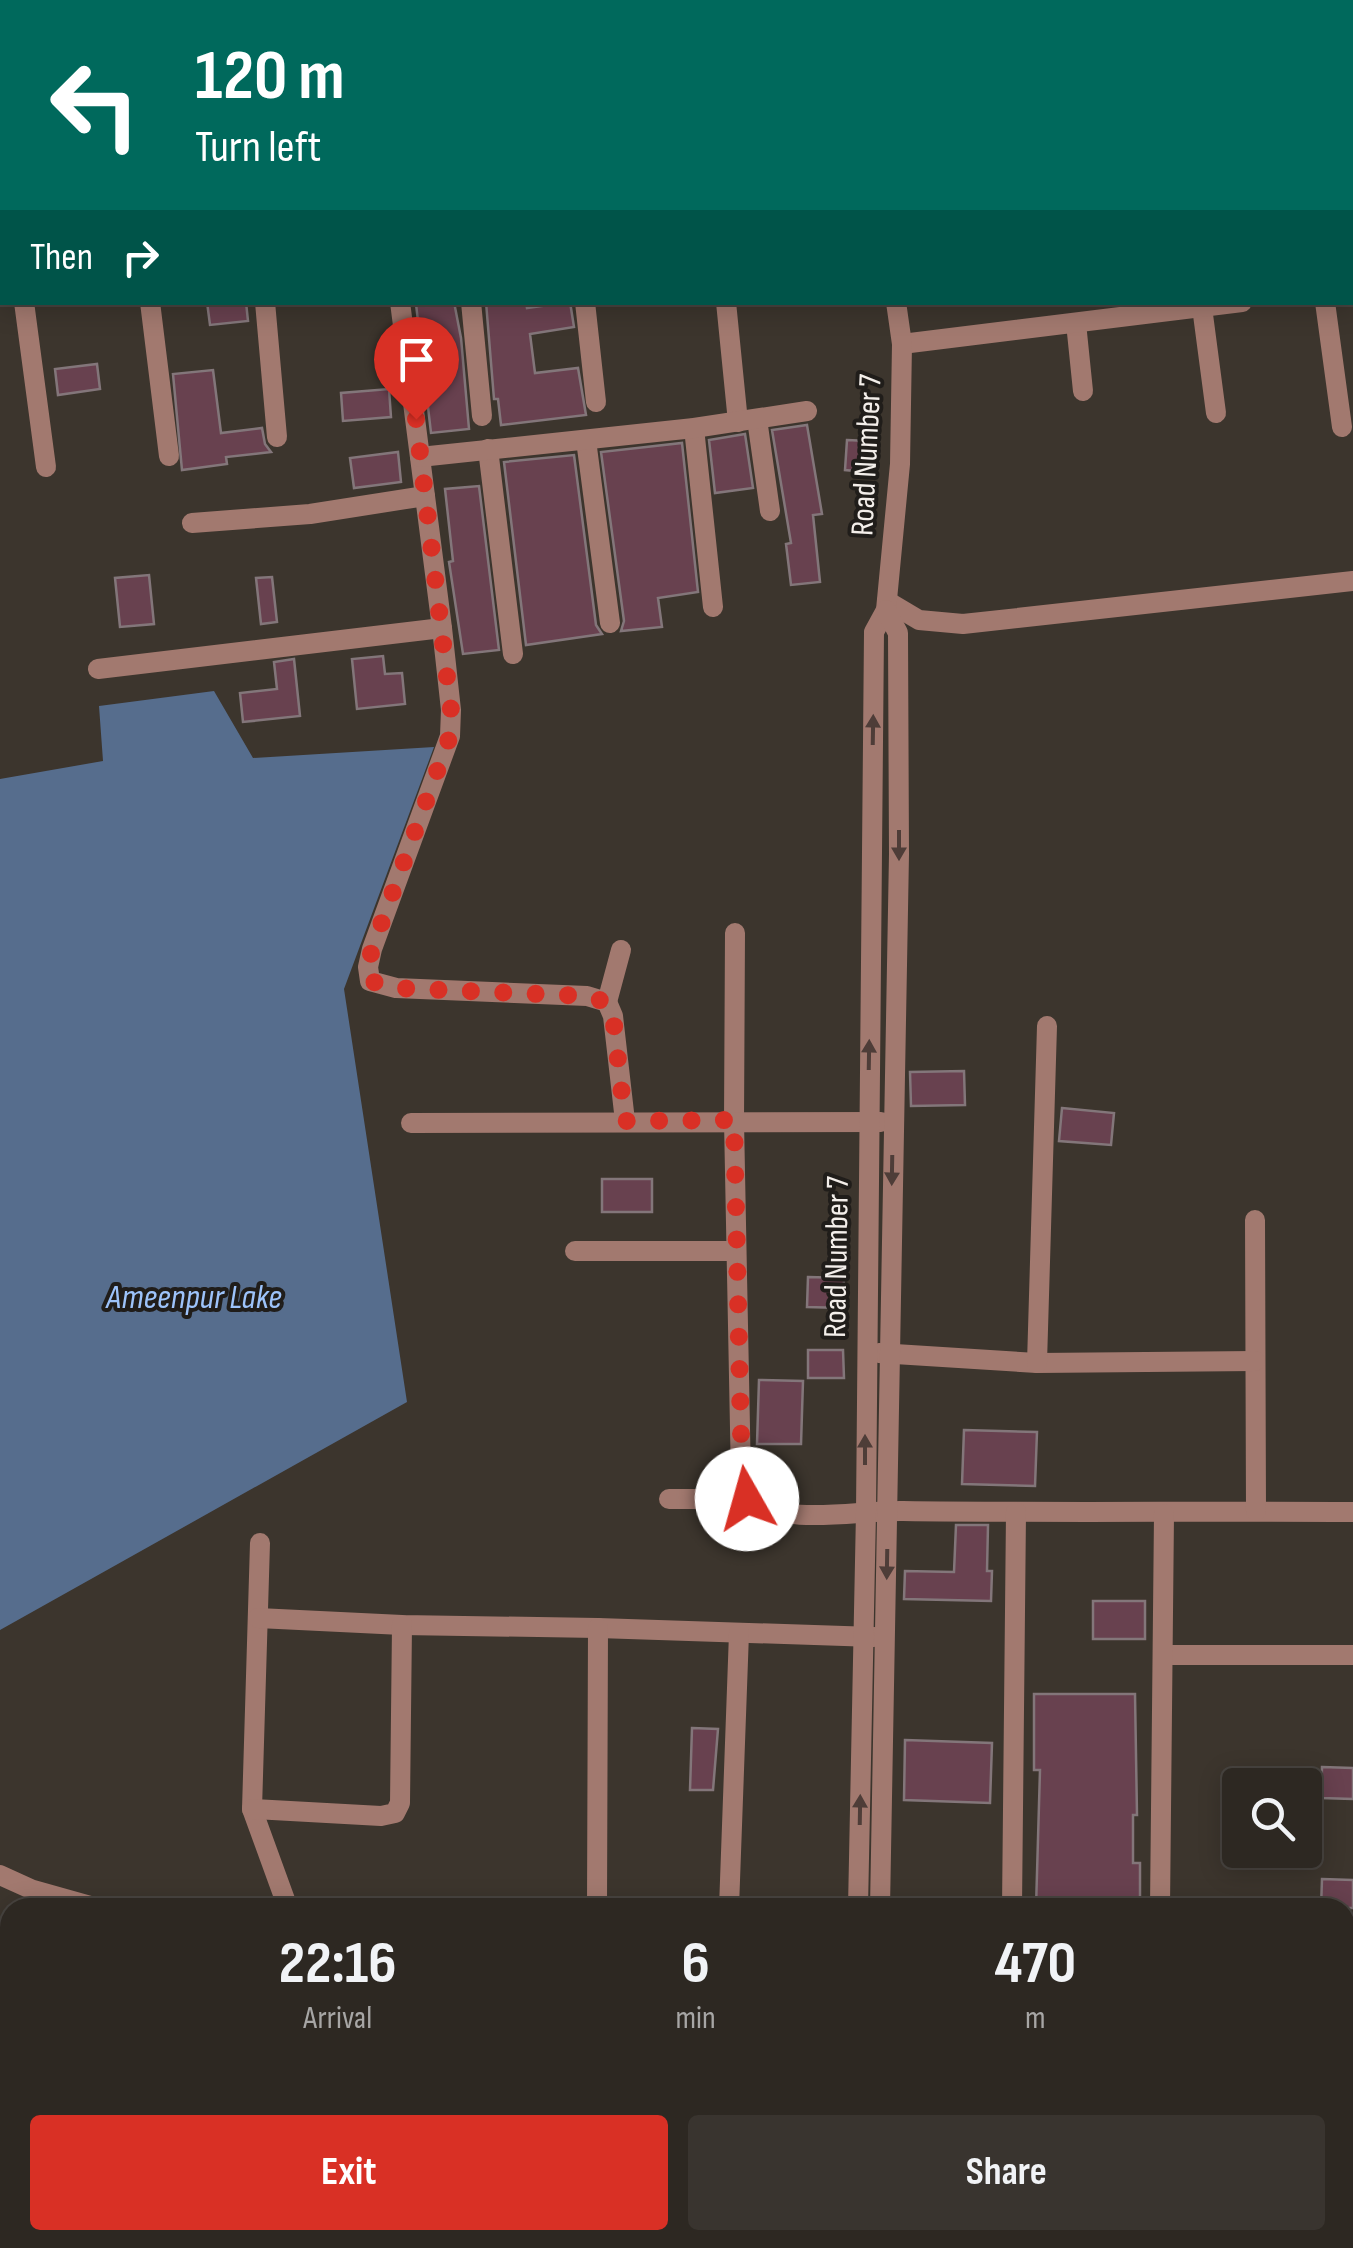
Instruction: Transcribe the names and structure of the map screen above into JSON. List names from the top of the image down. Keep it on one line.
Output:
{"streets":{"street":["Road Number 7"]},"water":["Ameenpur Lake"],"page":{"turn":["120 m","Turn left"],"then":"Then","eta":["22:16","Arrival","6","min","470","m"],"buttons":["Exit","Share"]}}
